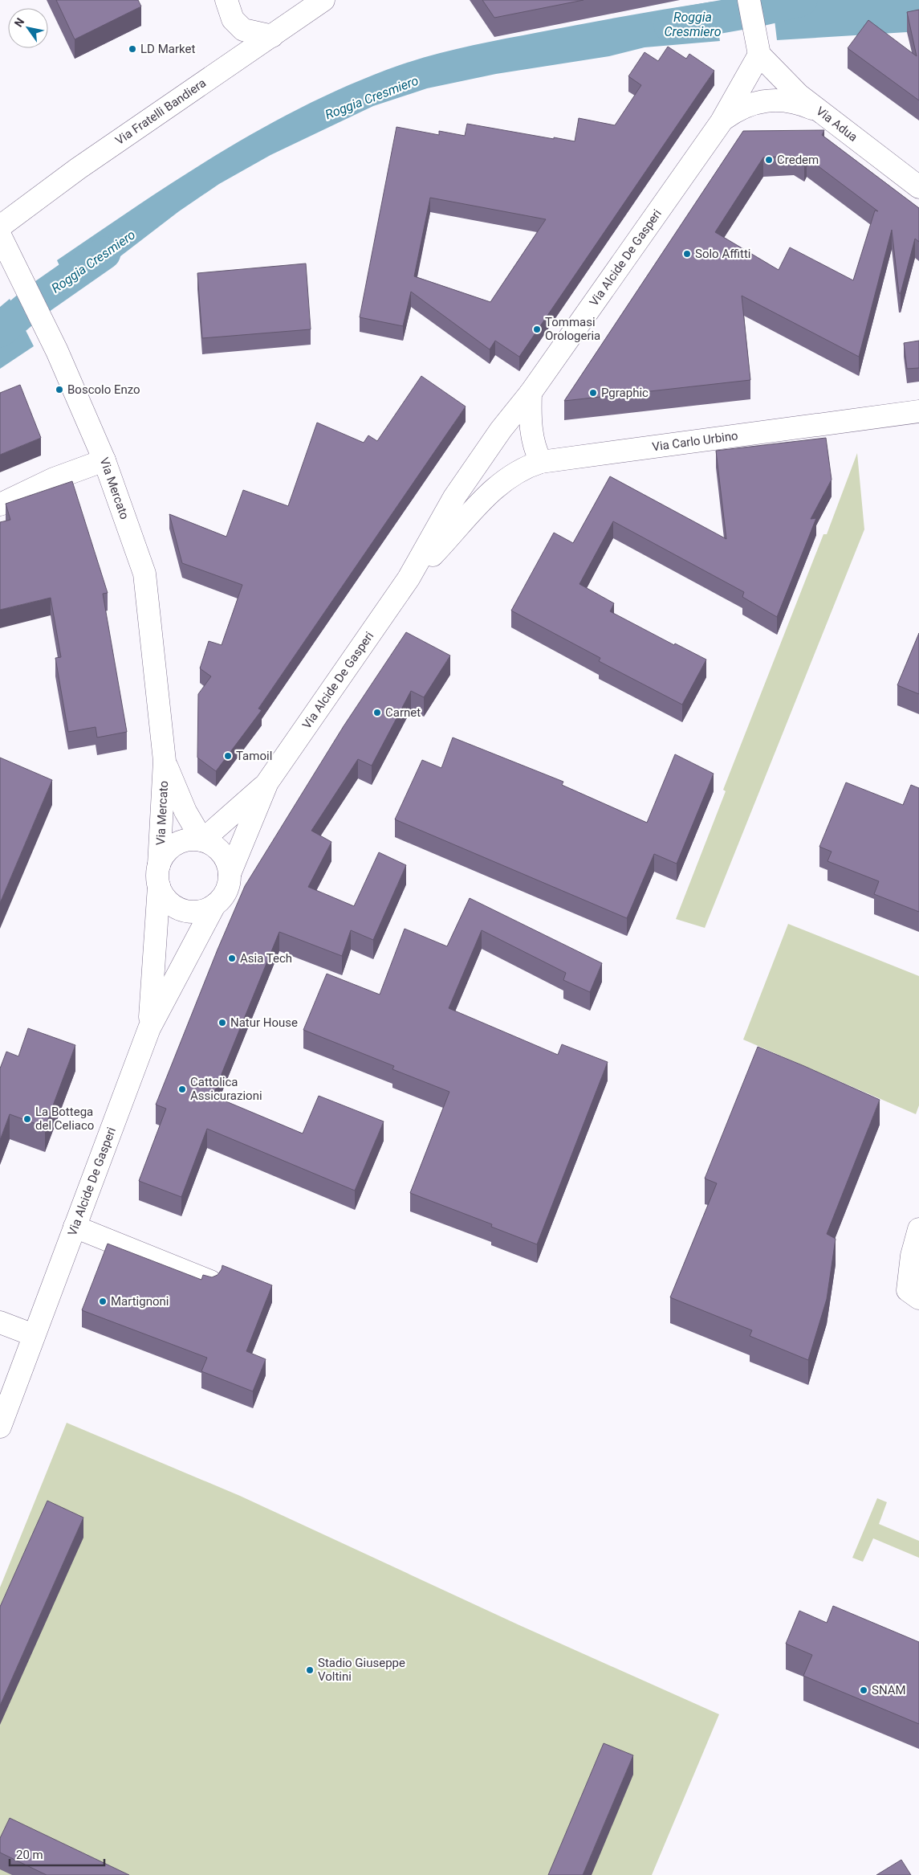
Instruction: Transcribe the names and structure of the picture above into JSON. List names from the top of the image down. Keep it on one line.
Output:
{"streets":{"street":["Via Fratelli Bandiera","Via Adua","Via Alcide De Gasperi","Via Carlo Urbino","Via Mercato"]},"crossings":[["Via Adua","Via Alcide De Gasperi"],["Via Alcide De Gasperi","Via Carlo Urbino"],["Via Alcide De Gasperi","Via Mercato"]],"water":["Roggia Cresmiero"],"places":["LD Market","Credem","Solo Affitti","Tommasi Orologeria","Boscolo Enzo","Pgraphic","Carnet","Tamoil","Asia Tech","Natur House","Cattolica Assicurazioni","La Bottega del Celiaco","Martignoni","Stadio Giuseppe Voltini","SNAM"],"scale_bar":"20 m","north":"top left"}
